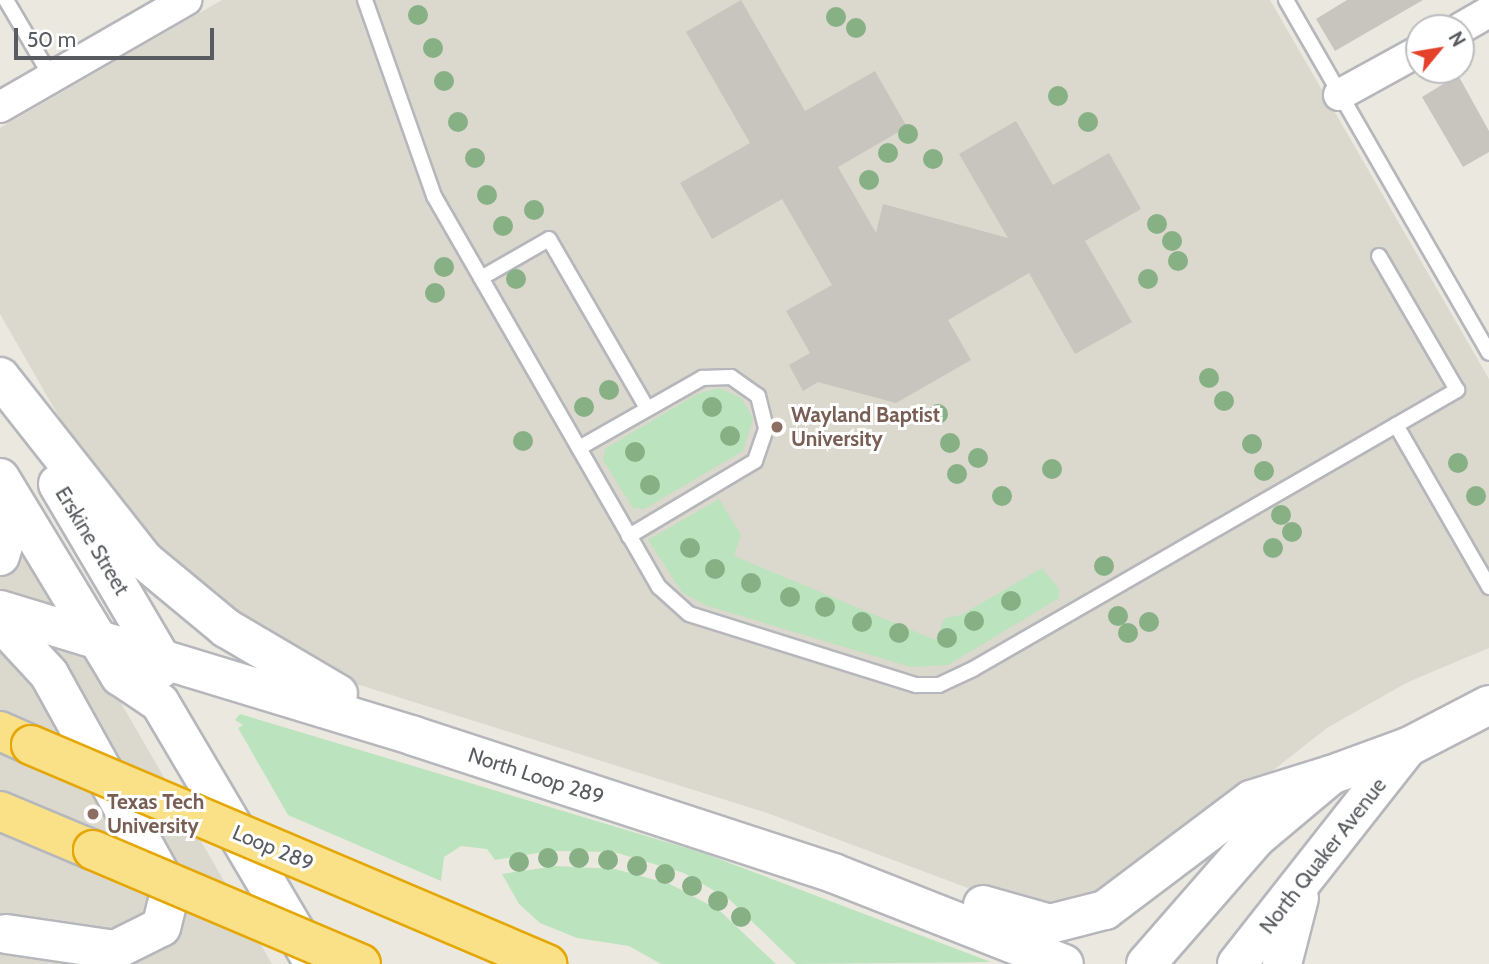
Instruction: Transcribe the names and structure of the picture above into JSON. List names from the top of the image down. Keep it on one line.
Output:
{"streets":{"highway":["Loop 289"],"main road":["Erskine Street","North Loop 289","North Quaker Avenue"]},"crossings":[["Erskine Street","North Loop 289"]],"places":["Wayland Baptist University","Texas Tech University"],"scale_bar":"50 m","north":"top right"}
